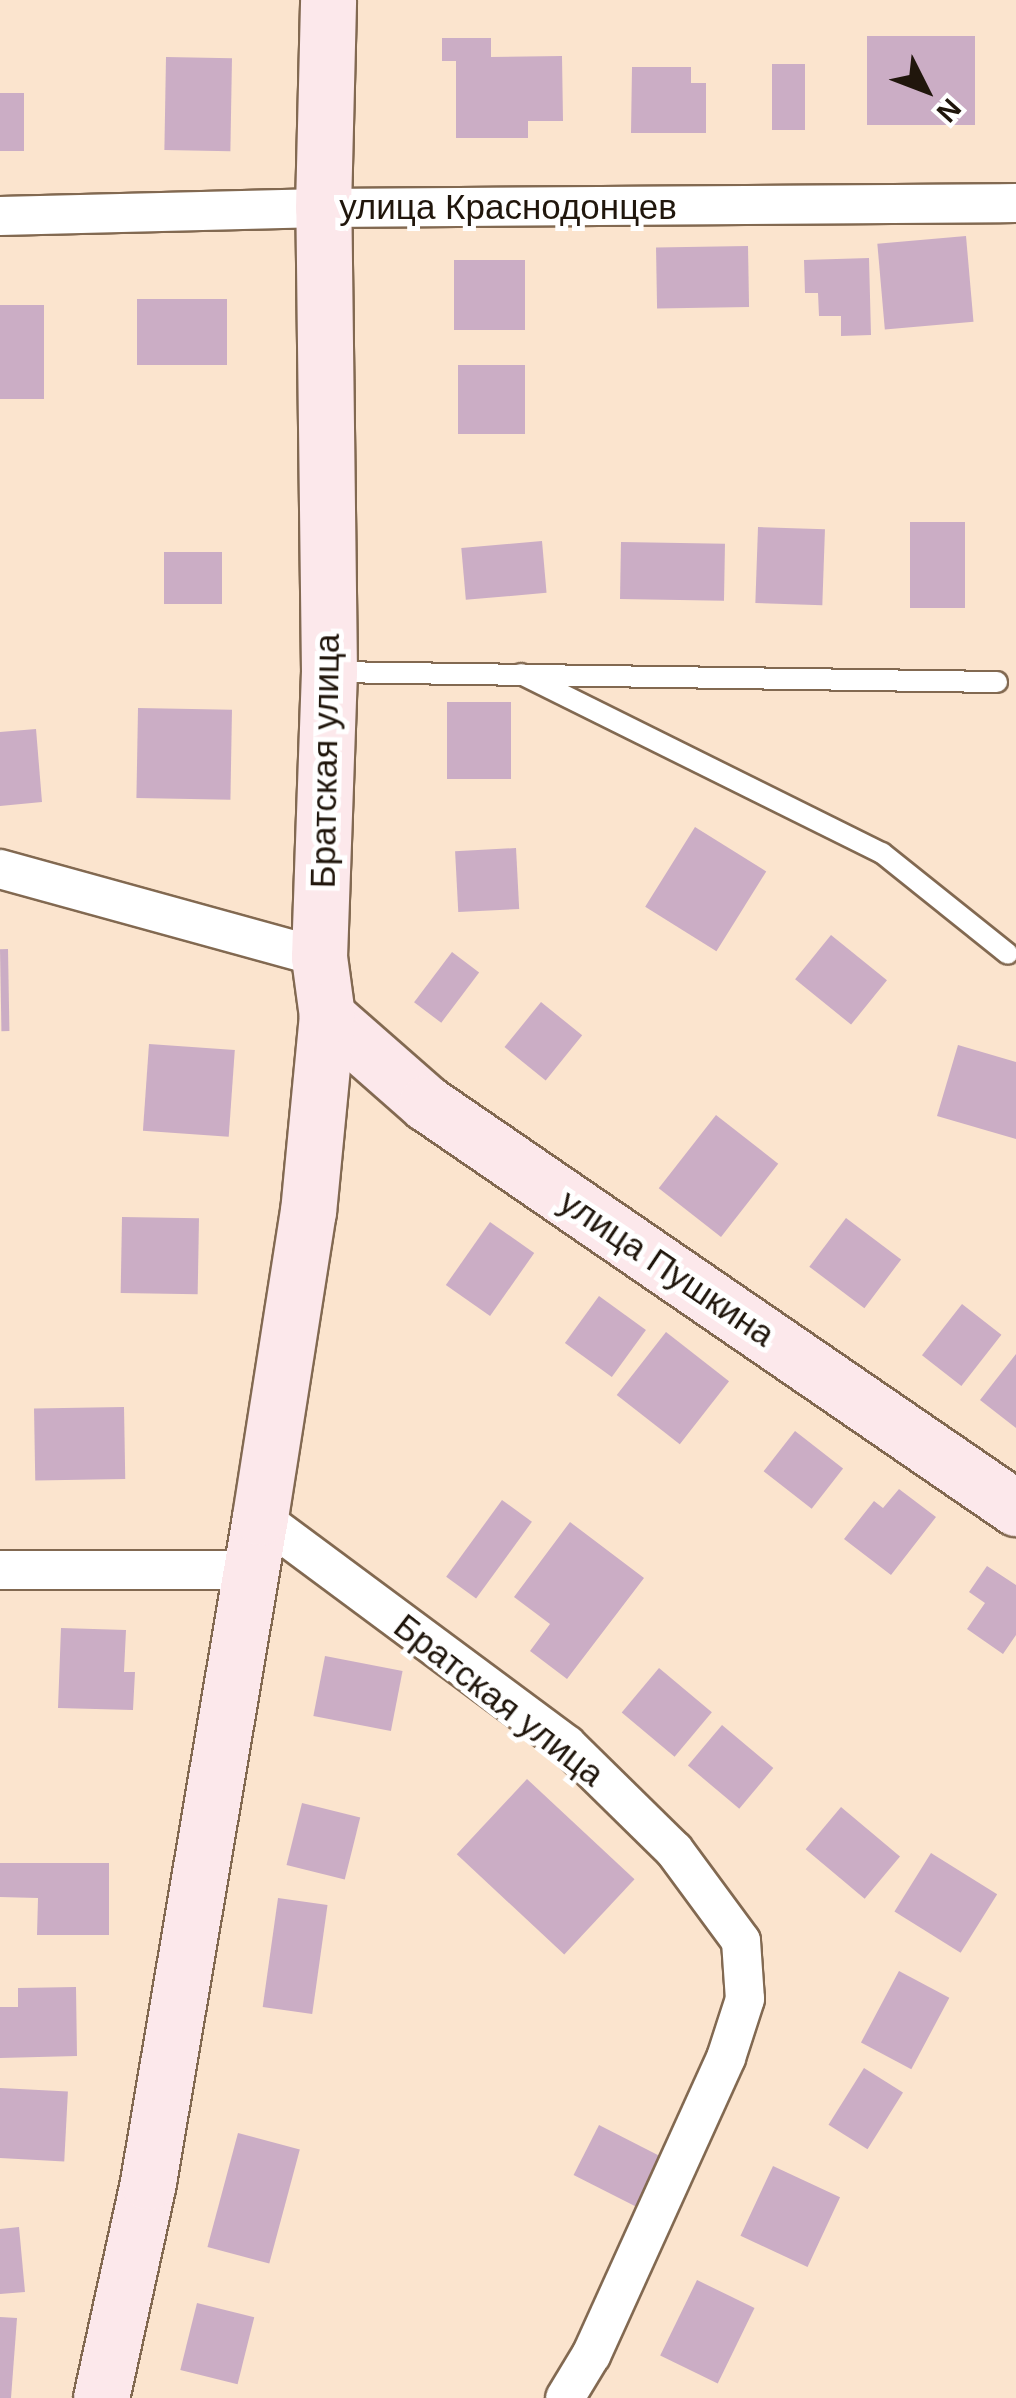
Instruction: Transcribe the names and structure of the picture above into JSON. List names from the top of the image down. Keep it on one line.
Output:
{"streets":{"main road":["Братская улица","улица Пушкина"],"street":["улица Краснодонцев"]},"crossings":[["улица Краснодонцев","Братская улица"],["Братская улица","улица Пушкина"]],"north":"bottom right"}
